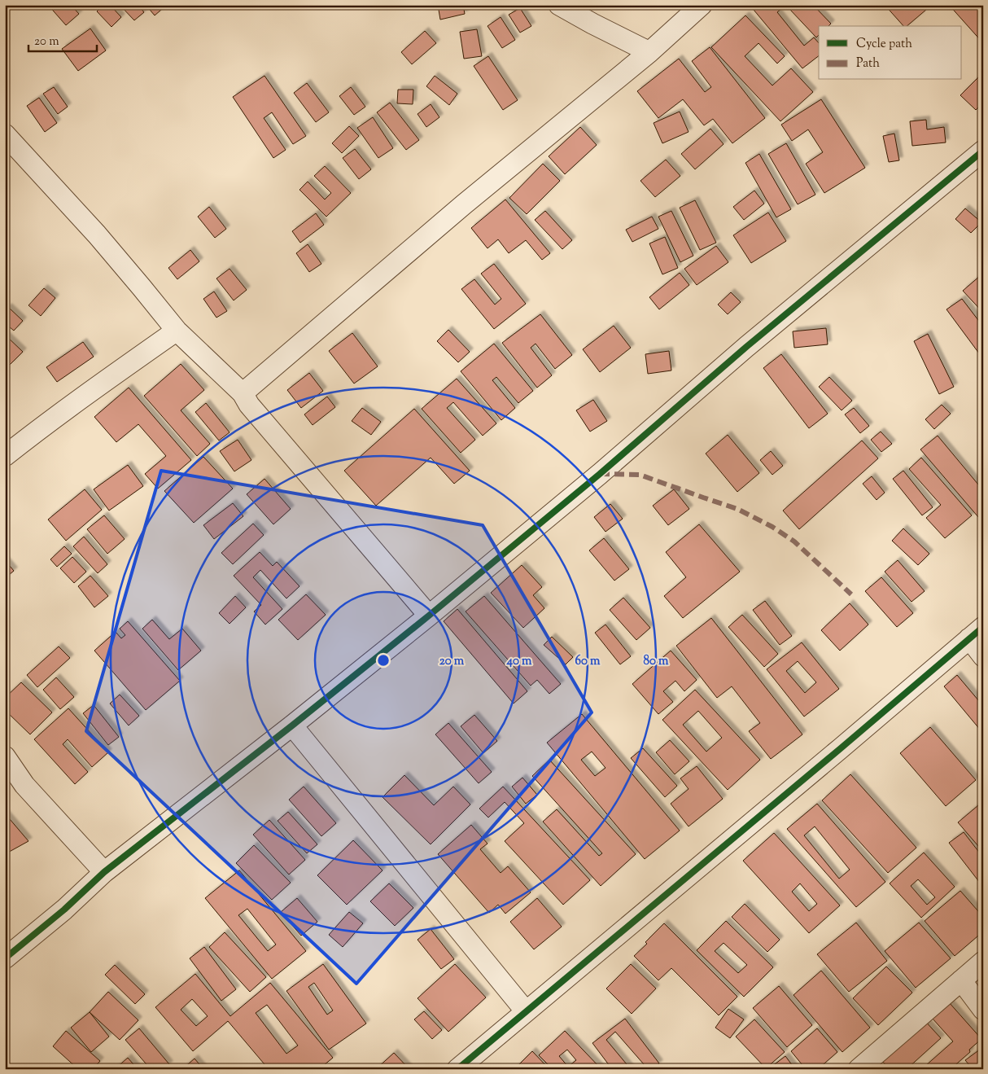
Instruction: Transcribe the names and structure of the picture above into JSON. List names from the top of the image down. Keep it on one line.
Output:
{"legend":["Cycle path","Path"],"scale_bar":"20 m","rings":["20 m","40 m","60 m","80 m"]}
